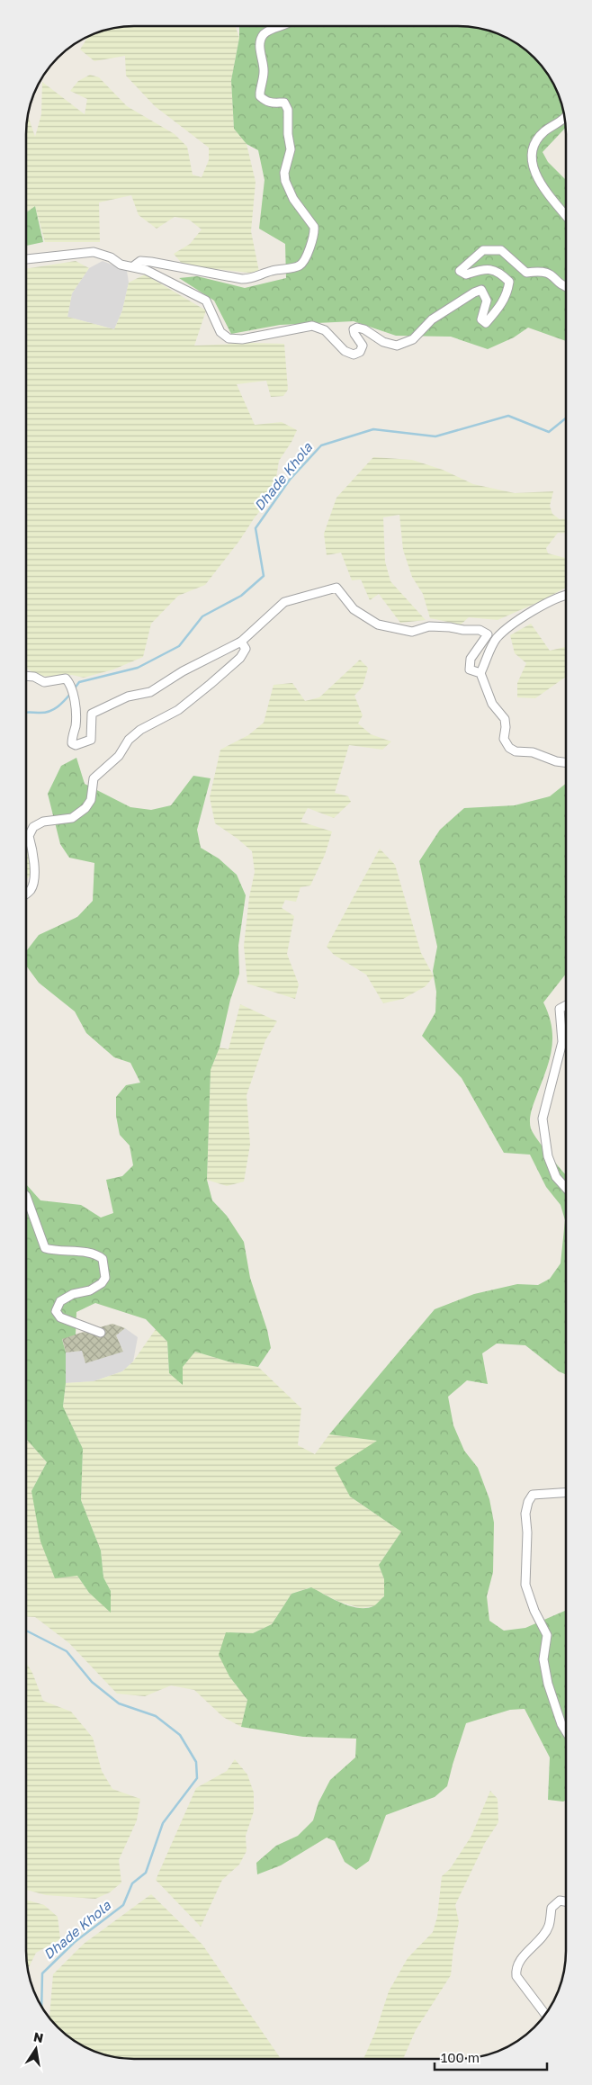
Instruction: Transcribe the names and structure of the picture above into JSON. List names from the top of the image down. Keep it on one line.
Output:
{"water":["Dhade Khola"],"scale_bar":"100 m","north":"top"}
